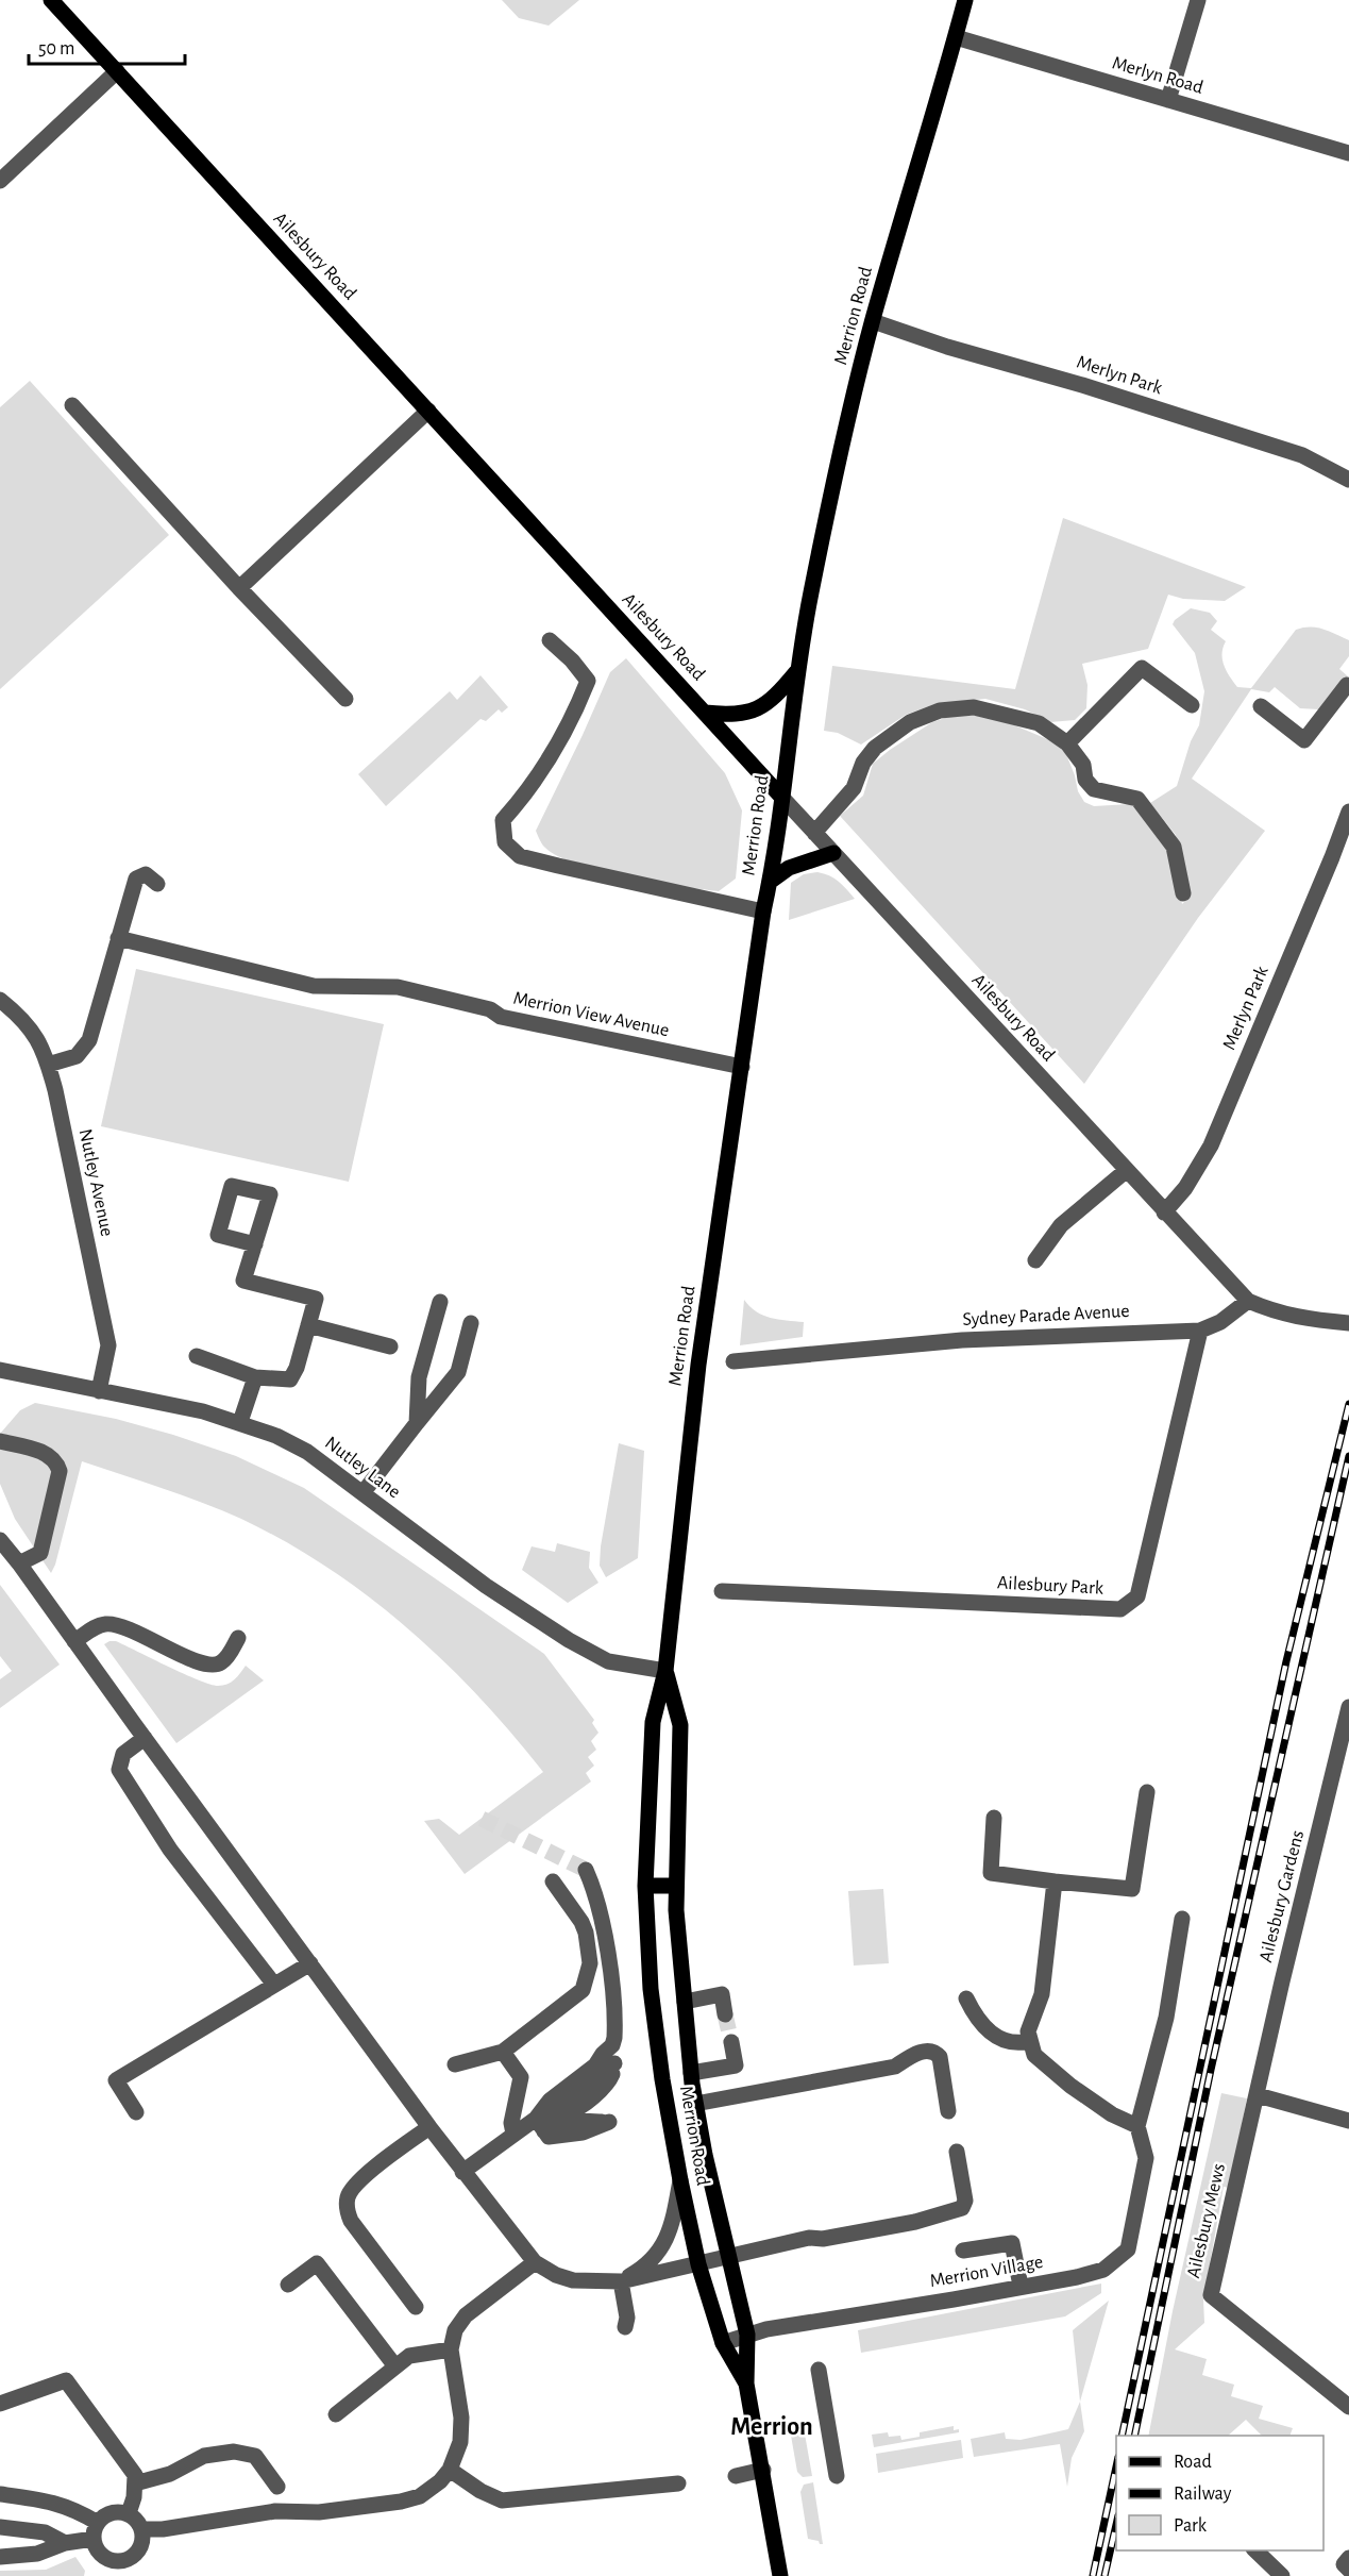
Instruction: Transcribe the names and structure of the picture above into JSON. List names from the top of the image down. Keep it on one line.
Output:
{"streets":{"main road":["Ailesbury Road","Merrion Road"],"street":["Merlyn Road","Merlyn Park","Merrion View Avenue","Nutley Avenue","Sydney Parade Avenue","Nutley Lane","Ailesbury Park","Ailesbury Gardens","Ailesbury Mews","Merrion Village"]},"crossings":[["Merlyn Road","Merrion Road"],["Ailesbury Road","Merrion Road"],["Ailesbury Road","Merlyn Park"],["Ailesbury Road","Sydney Parade Avenue"],["Merrion Road","Merlyn Park"],["Merrion Road","Merrion View Avenue"],["Merrion Road","Nutley Lane"],["Merrion Road","Merrion Village"],["Nutley Avenue","Nutley Lane"],["Sydney Parade Avenue","Ailesbury Park"],["Ailesbury Gardens","Ailesbury Mews"]],"districts":["Merrion"],"legend":["Road","Railway","Park"],"scale_bar":"50 m"}
